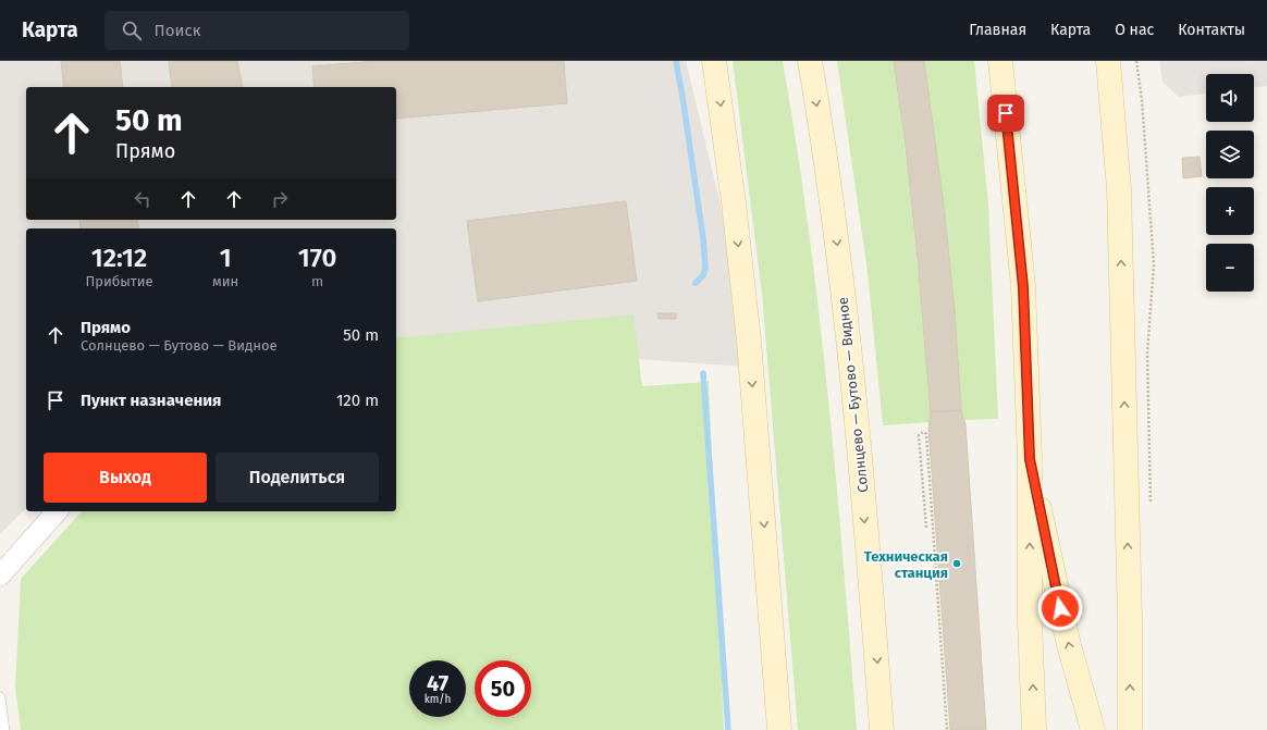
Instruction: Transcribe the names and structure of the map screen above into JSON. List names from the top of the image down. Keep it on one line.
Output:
{"streets":{"main road":["Солнцево — Бутово — Видное"]},"places":["Техническая станция"],"page":{"header":"Карта","search":"Поиск","nav":["Главная","Карта","О нас","Контакты"],"map_buttons":["+","−"],"turn":["50 m","Прямо"],"eta":["12:12","Прибытие","1","мин","170","m"],"list":[{"name":"Прямо","note":"Солнцево — Бутово — Видное","value":"50 m"},{"name":"Пункт назначения","value":"120 m"}],"buttons":["Выход","Поделиться"],"speed":"47 km/h","limit":"50"}}
